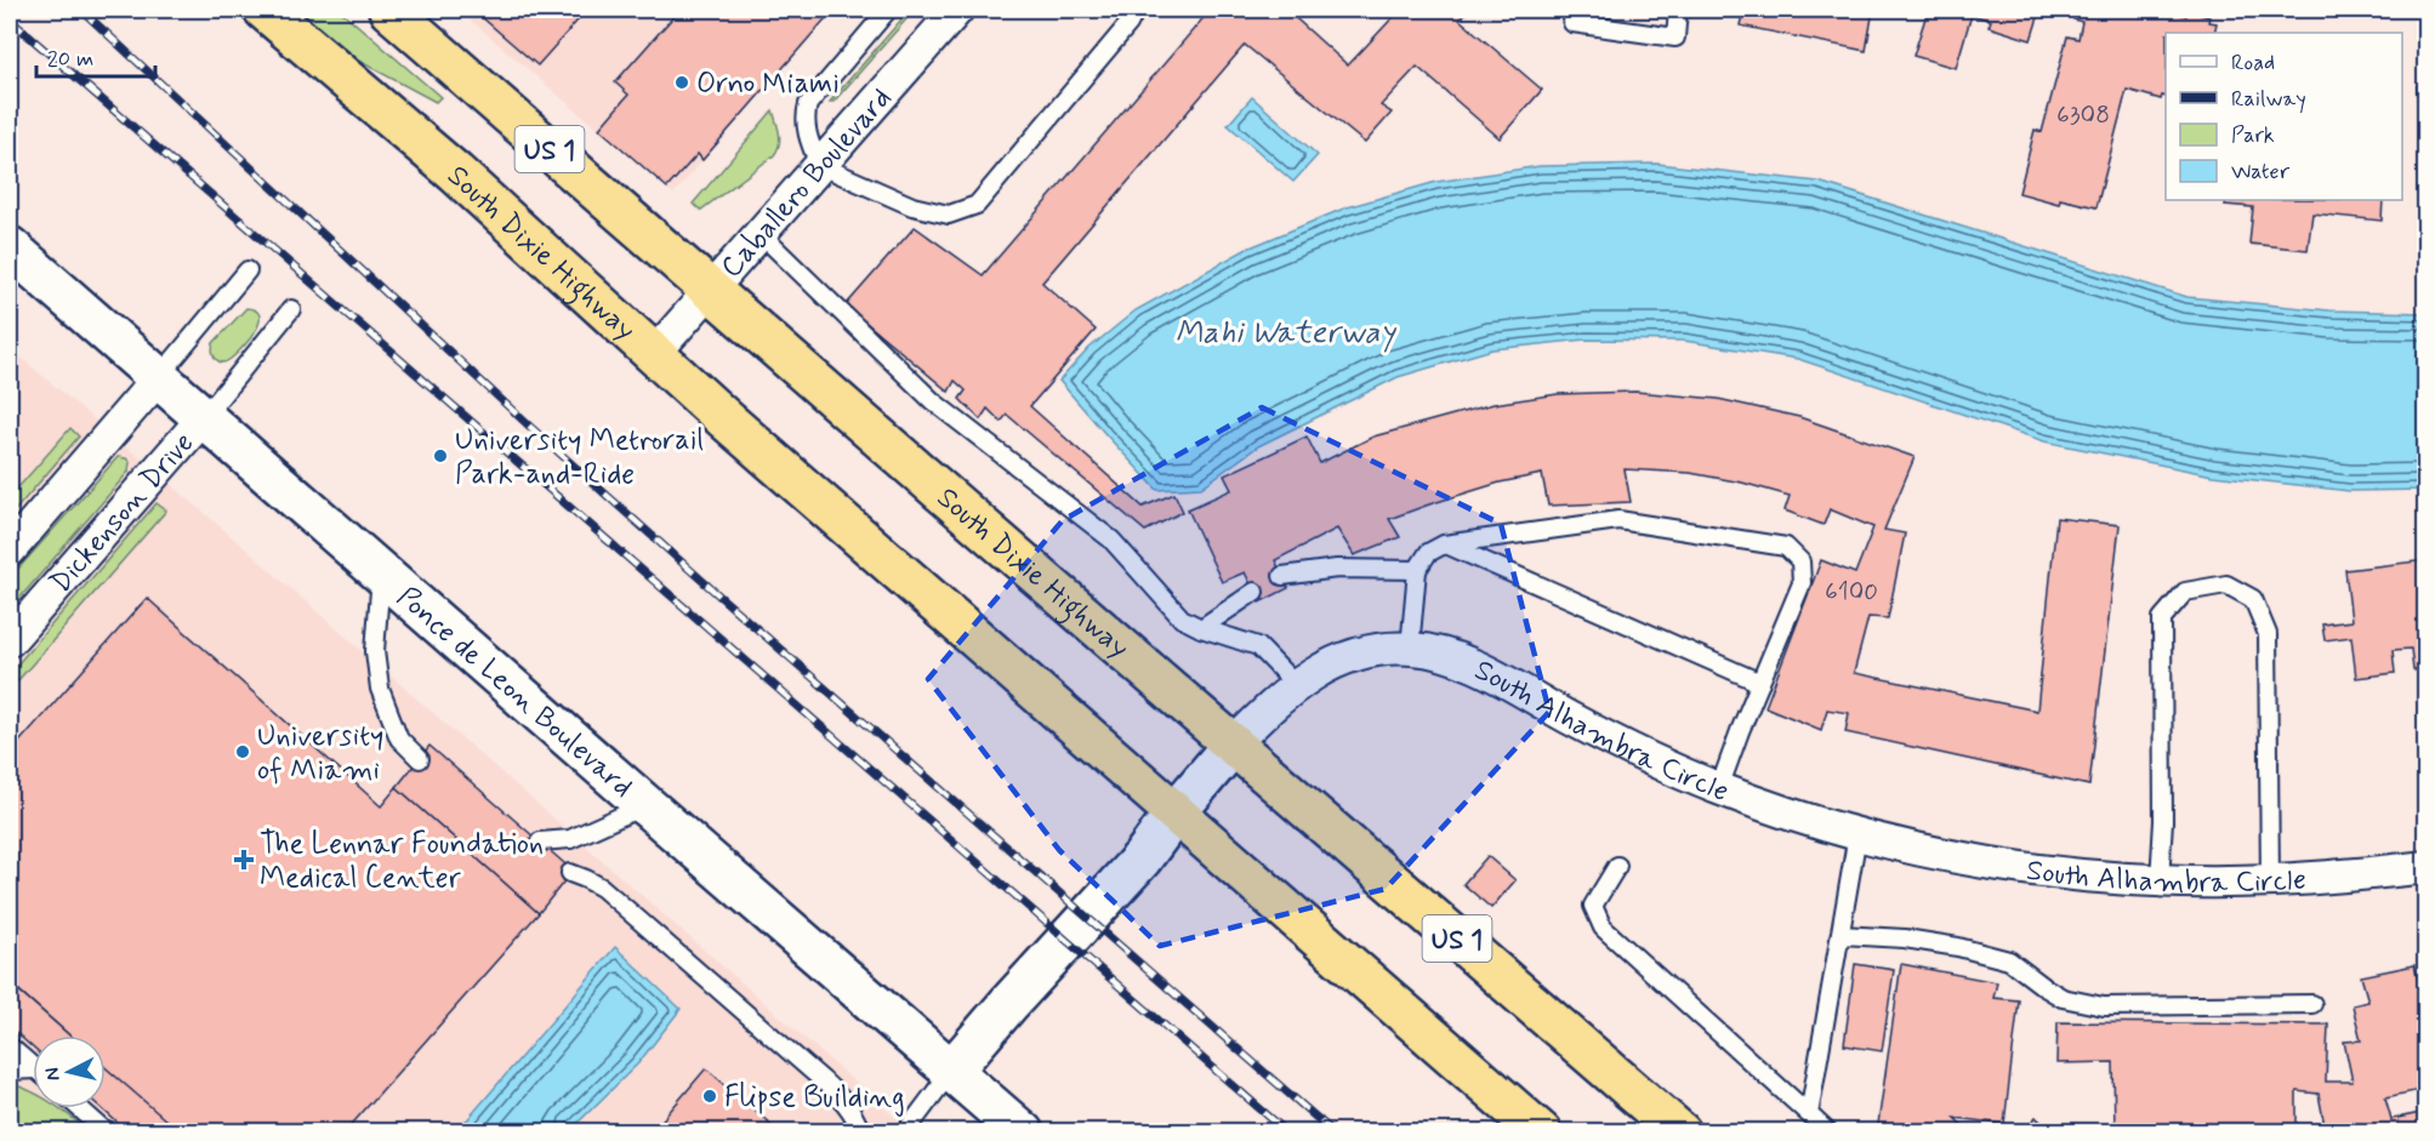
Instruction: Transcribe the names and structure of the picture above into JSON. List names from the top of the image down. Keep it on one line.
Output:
{"streets":{"highway":["US 1","South Dixie Highway"],"street":["Caballero Boulevard","Dickenson Drive","Ponce de Leon Boulevard","South Alhambra Circle"]},"crossings":[["Caballero Boulevard","South Dixie Highway"],["South Dixie Highway","South Alhambra Circle"],["Dickenson Drive","Ponce de Leon Boulevard"],["Ponce de Leon Boulevard","South Alhambra Circle"]],"water":["Mahi Waterway"],"places":{"other":["Orno Miami","University Metrorail Park-and-Ride","University of Miami","Flipse Building"],"health":["The Lennar Foundation Medical Center"]},"house_numbers":["6308","6100"],"legend":["Road","Railway","Park","Water"],"scale_bar":"20 m","north":"left"}
